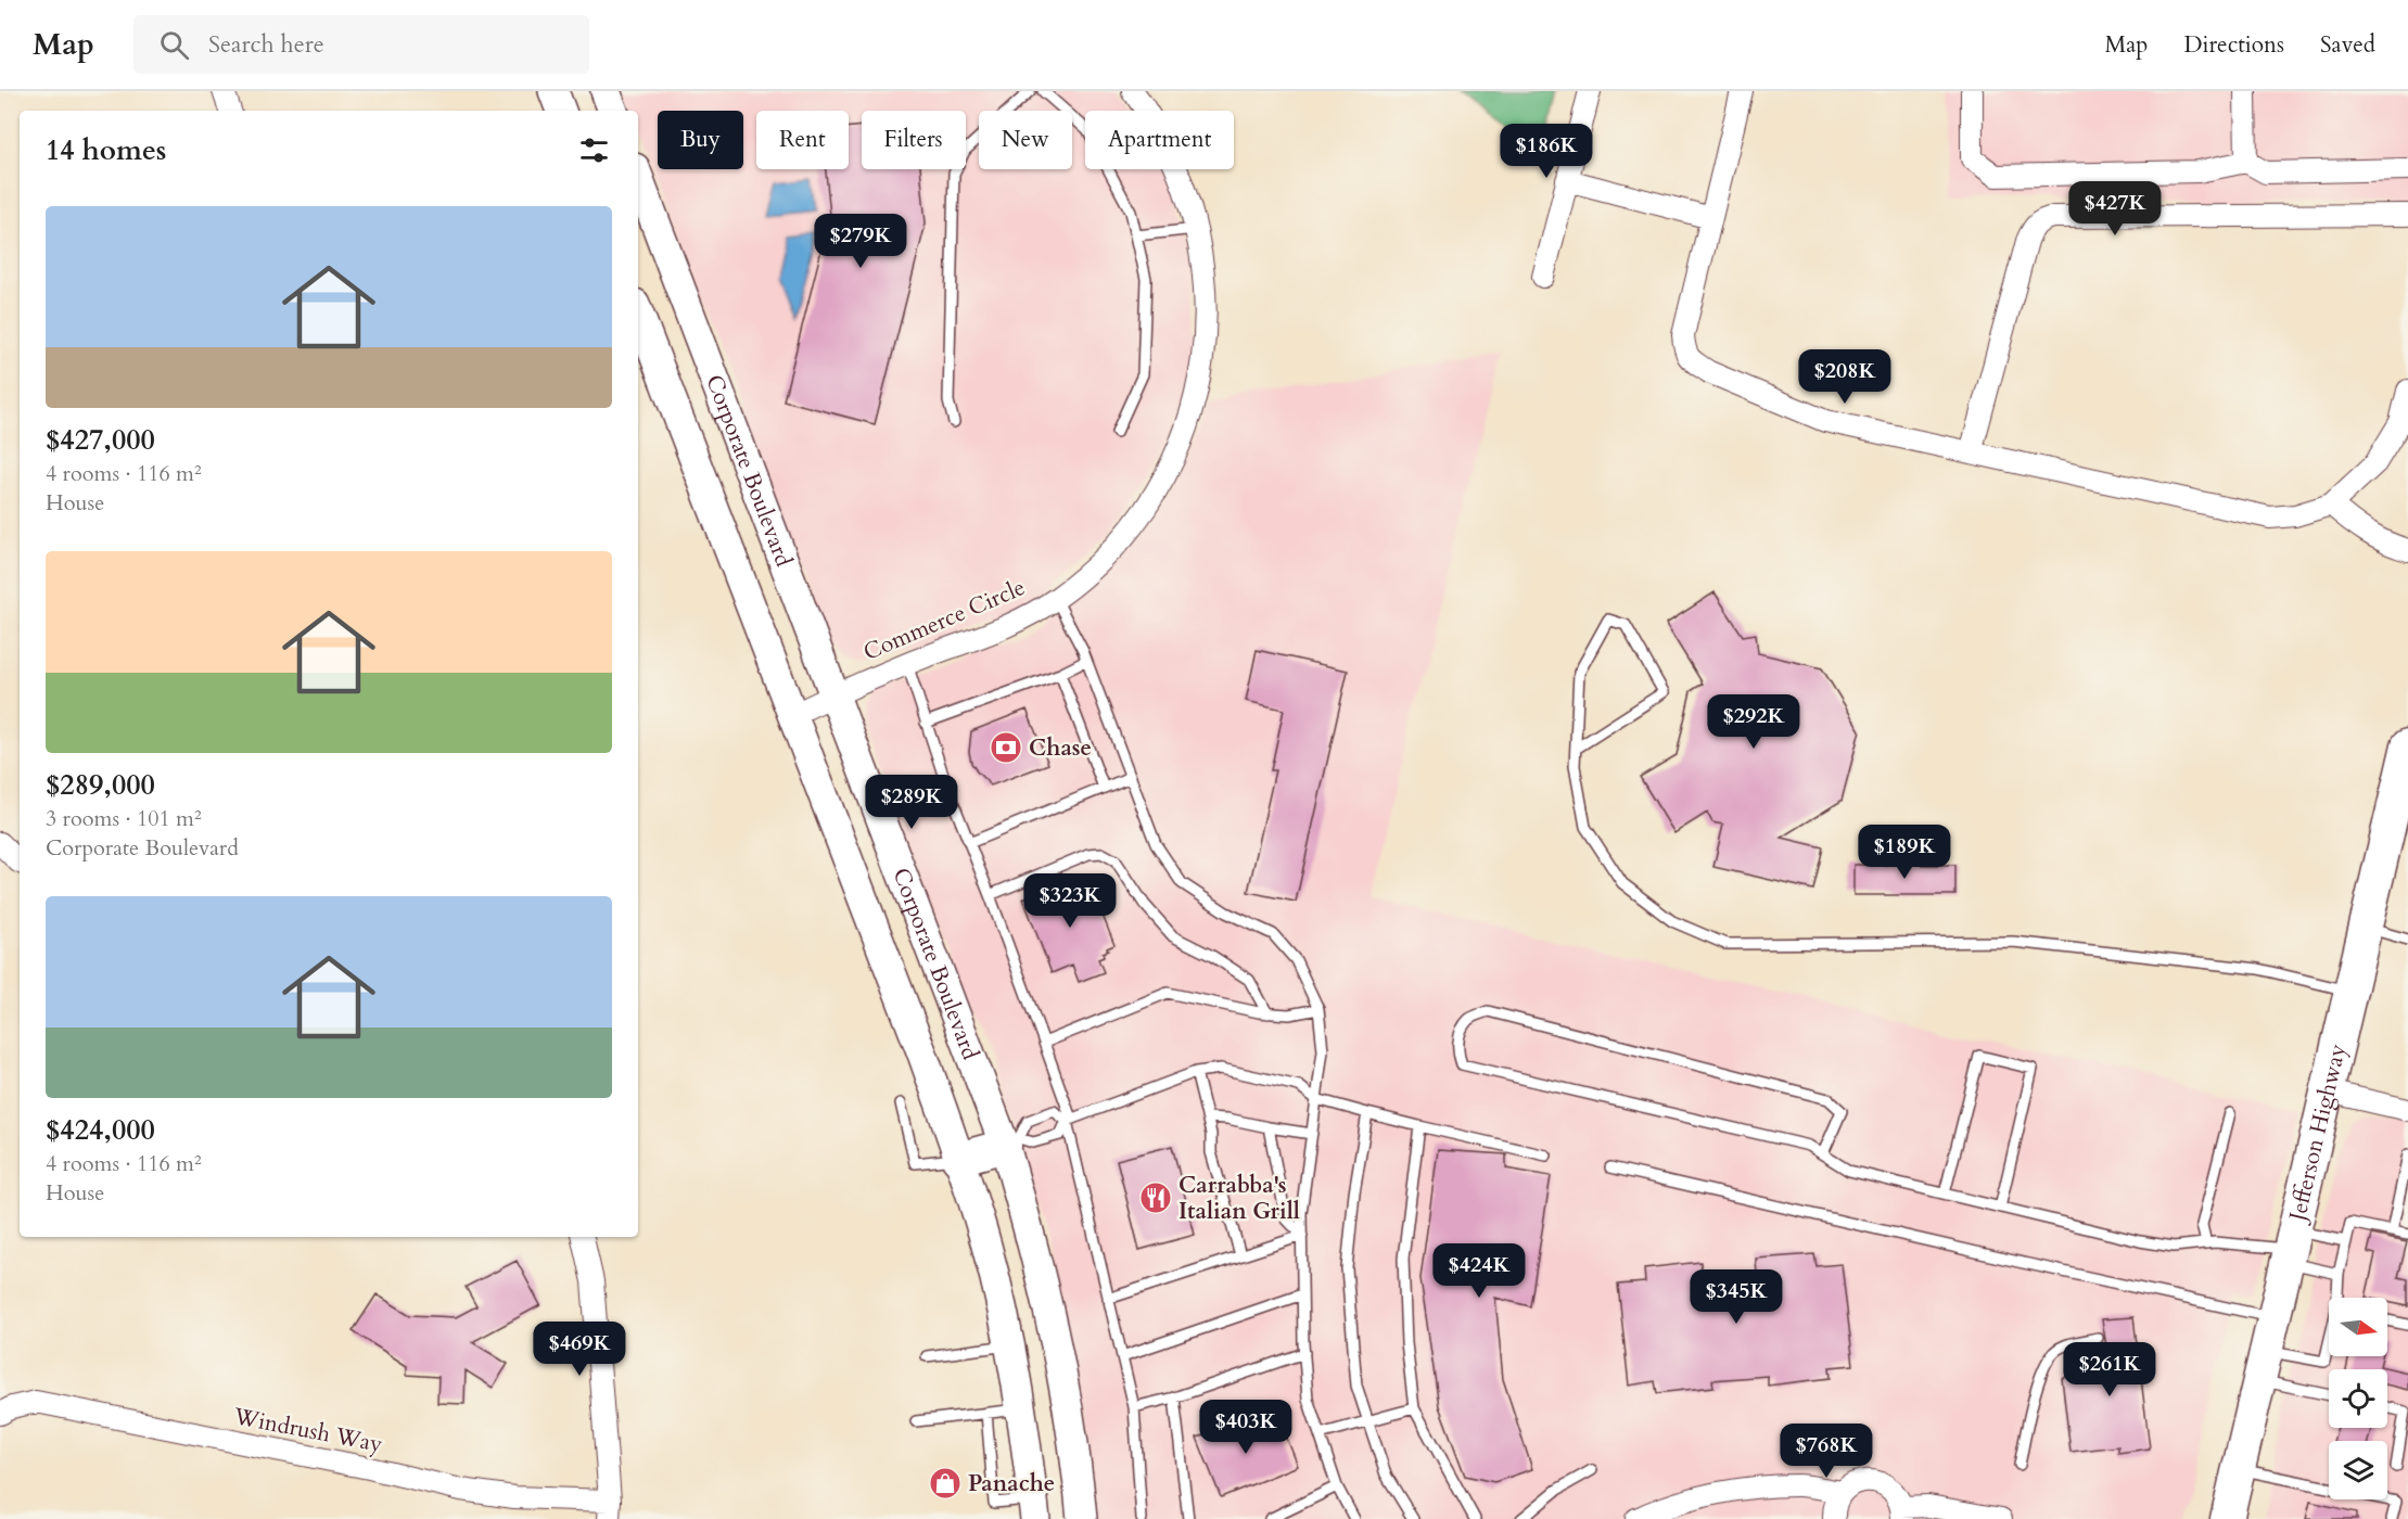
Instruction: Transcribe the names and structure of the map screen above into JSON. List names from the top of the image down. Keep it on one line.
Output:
{"streets":{"main road":["Jefferson Highway"],"street":["Corporate Boulevard","Commerce Circle","Windrush Way"]},"crossings":[["Corporate Boulevard","Commerce Circle"]],"places":{"bank":["Chase"],"restaurant":["Carrabba's Italian Grill"],"shop":["Panache"]},"north":"right","page":{"header":"Map","search":"Search here","nav":["Map","Directions","Saved"],"chip":["Buy","Rent","Filters","New","Apartment"],"heading":"14 homes","price":["$186K","$427K","$279K","$208K","$292K","$289K","$189K","$323K","$424K","$345K","$469K","$261K","$403K","$768K"],"list":[{"name":"$427,000","note":"4 rooms · 116 m² · House"},{"name":"$289,000","note":"3 rooms · 101 m² · Corporate Boulevard"},{"name":"$424,000","note":"4 rooms · 116 m² · House"}]}}
